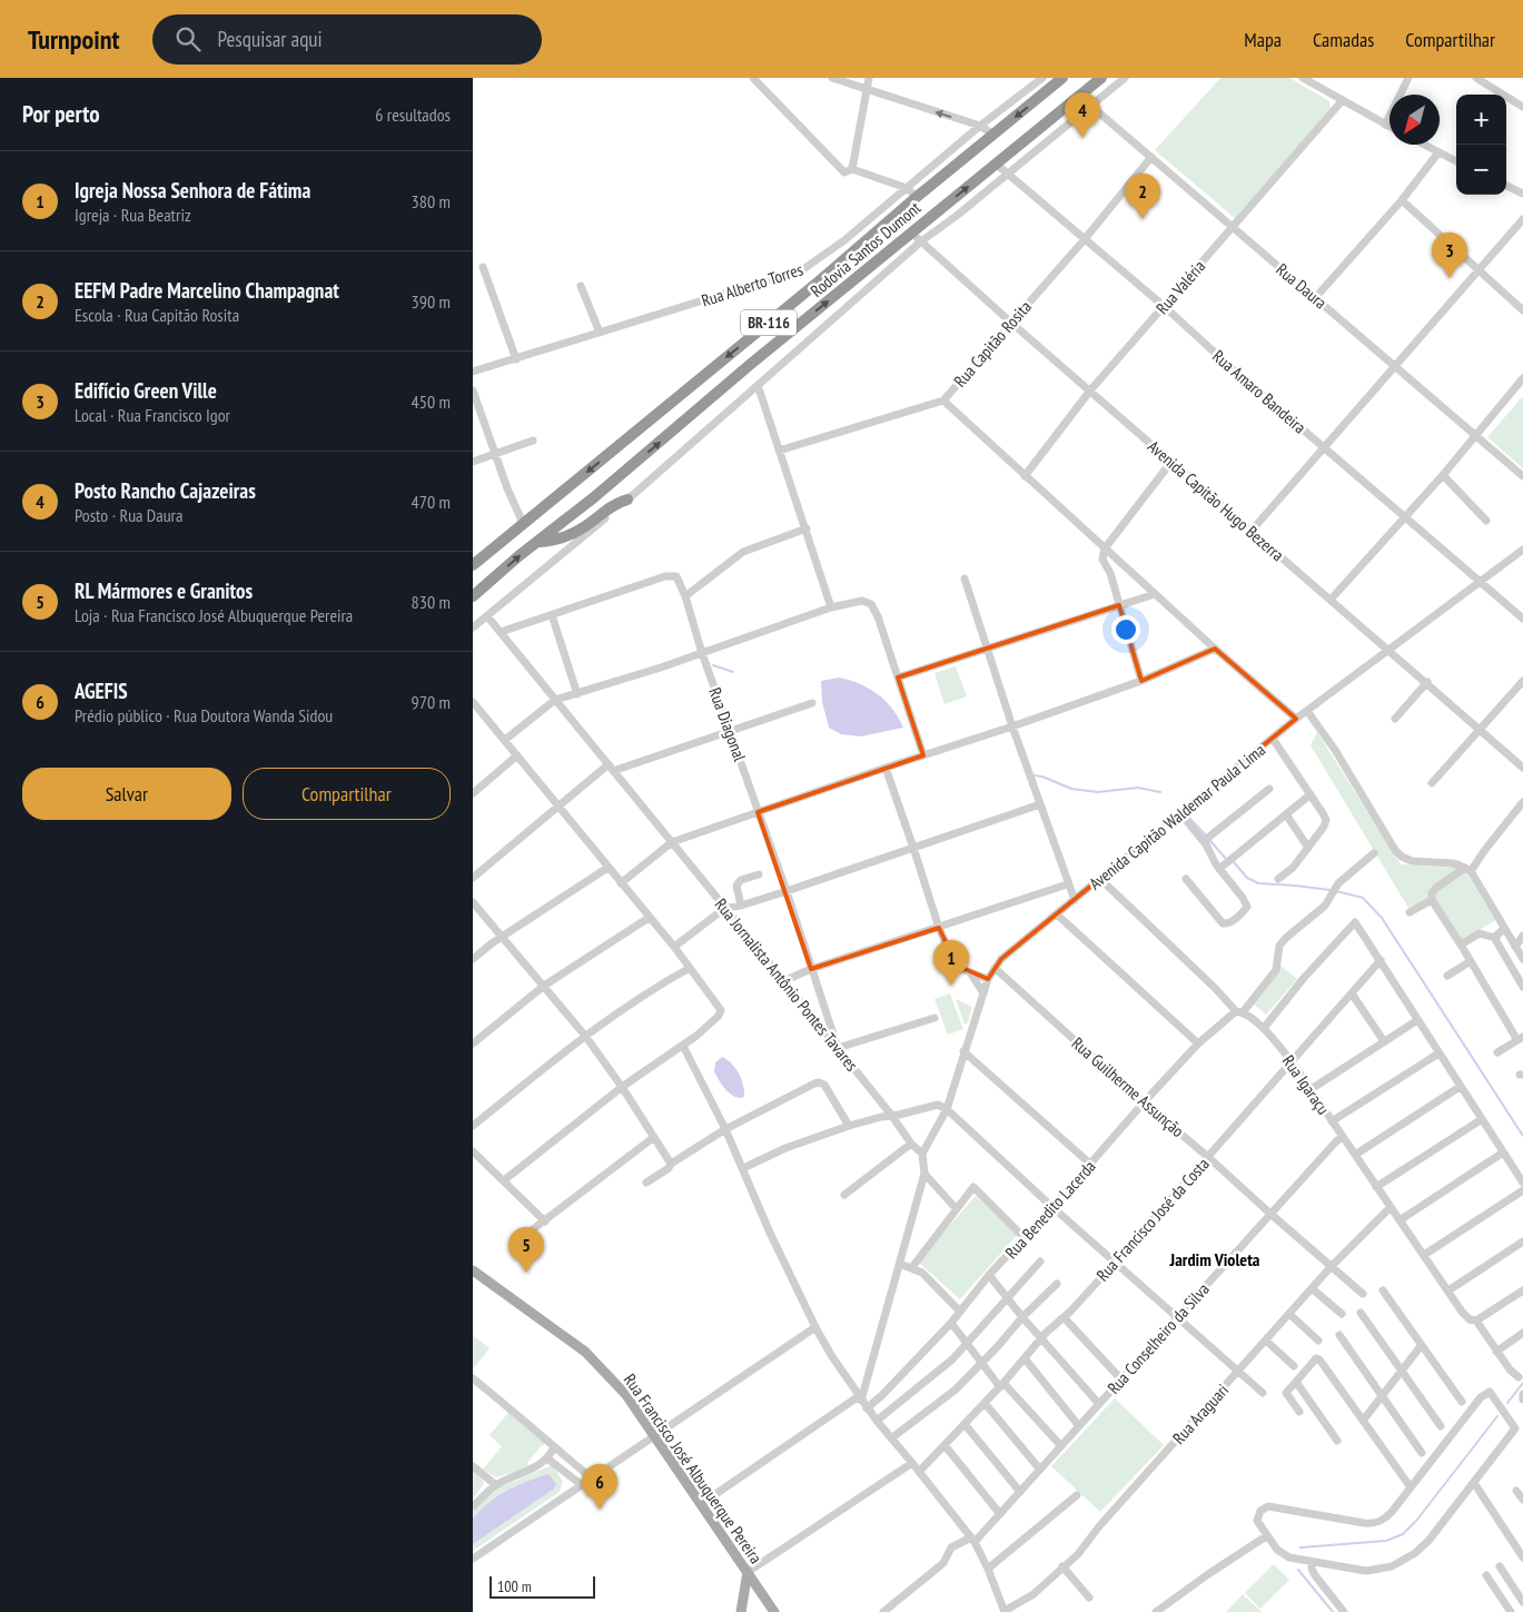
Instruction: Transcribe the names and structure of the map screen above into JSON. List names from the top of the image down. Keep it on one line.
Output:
{"streets":{"highway":["Rodovia Santos Dumont","BR-116"],"main road":["Rua Francisco José Albuquerque Pereira"],"street":["Rua Alberto Torres","Rua Daura","Rua Valéria","Rua Capitão Rosita","Rua Amaro Bandeira","Avenida Capitão Hugo Bezerra","Rua Diagonal","Avenida Capitão Waldemar Paula Lima","Rua Jornalista Antônio Pontes Tavares","Rua Igaraçu","Rua Guilherme Assunção","Rua Benedito Lacerda","Rua Francisco José da Costa","Rua Conselheiro da Silva","Rua Araguari"]},"crossings":[["Rodovia Santos Dumont","Rua Daura"],["Rodovia Santos Dumont","Rua Amaro Bandeira"],["Rodovia Santos Dumont","Avenida Capitão Hugo Bezerra"],["Rua Daura","Rua Valéria"],["Rua Daura","Rua Capitão Rosita"],["Rua Valéria","Rua Amaro Bandeira"],["Rua Valéria","Avenida Capitão Hugo Bezerra"],["Rua Capitão Rosita","Rua Amaro Bandeira"],["Rua Capitão Rosita","Avenida Capitão Hugo Bezerra"],["Rua Amaro Bandeira","Avenida Capitão Waldemar Paula Lima"],["Avenida Capitão Hugo Bezerra","Avenida Capitão Waldemar Paula Lima"],["Rua Diagonal","Rua Jornalista Antônio Pontes Tavares"],["Avenida Capitão Waldemar Paula Lima","Rua Jornalista Antônio Pontes Tavares"],["Avenida Capitão Waldemar Paula Lima","Rua Igaraçu"],["Avenida Capitão Waldemar Paula Lima","Rua Guilherme Assunção"],["Rua Igaraçu","Rua Benedito Lacerda"],["Rua Igaraçu","Rua Francisco José da Costa"],["Rua Igaraçu","Rua Conselheiro da Silva"],["Rua Igaraçu","Rua Araguari"],["Rua Guilherme Assunção","Rua Benedito Lacerda"],["Rua Guilherme Assunção","Rua Francisco José da Costa"],["Rua Guilherme Assunção","Rua Conselheiro da Silva"],["Rua Guilherme Assunção","Rua Araguari"]],"districts":["Jardim Violeta"],"scale_bar":"100 m","north":"bottom left","page":{"header":"Turnpoint","search":"Pesquisar aqui","nav":["Mapa","Camadas","Compartilhar"],"heading":["Por perto","6 resultados"],"pins":["4","2","3","1","5","6"],"map_buttons":["+","−"],"list":[{"mark":"1","name":"Igreja Nossa Senhora de Fátima","note":"Igreja · Rua Beatriz","value":"380 m"},{"mark":"2","name":"EEFM Padre Marcelino Champagnat","note":"Escola · Rua Capitão Rosita","value":"390 m"},{"mark":"3","name":"Edifício Green Ville","note":"Local · Rua Francisco Igor","value":"450 m"},{"mark":"4","name":"Posto Rancho Cajazeiras","note":"Posto · Rua Daura","value":"470 m"},{"mark":"5","name":"RL Mármores e Granitos","note":"Loja · Rua Francisco José Albuquerque Pereira","value":"830 m"},{"mark":"6","name":"AGEFIS","note":"Prédio público · Rua Doutora Wanda Sidou","value":"970 m"}],"buttons":["Salvar","Compartilhar"],"scale":"100 m"}}
